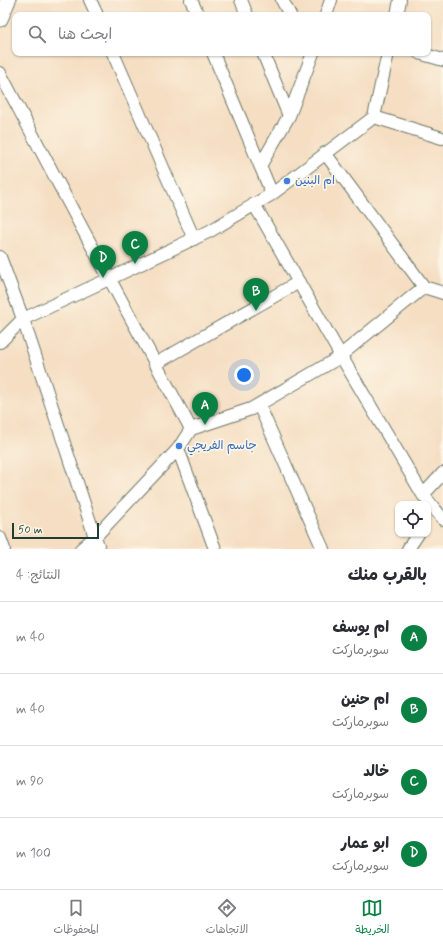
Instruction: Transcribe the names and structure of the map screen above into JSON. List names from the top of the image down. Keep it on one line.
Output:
{"places":["ام البنين","جاسم الفريجي"],"scale_bar":"50 m","page":{"search":"ابحث هنا","pins":["C","D","B","A"],"scale":"50 m","heading":["بالقرب منك","النتائج: 4"],"list":[{"mark":"A","name":"ام يوسف","note":"سوبرماركت","value":"40 m"},{"mark":"B","name":"ام حنين","note":"سوبرماركت","value":"40 m"},{"mark":"C","name":"خالد","note":"سوبرماركت","value":"90 m"},{"mark":"D","name":"ابو عمار","note":"سوبرماركت","value":"100 m"}],"nav":["الخريطة","الاتجاهات","المحفوظات"]}}
